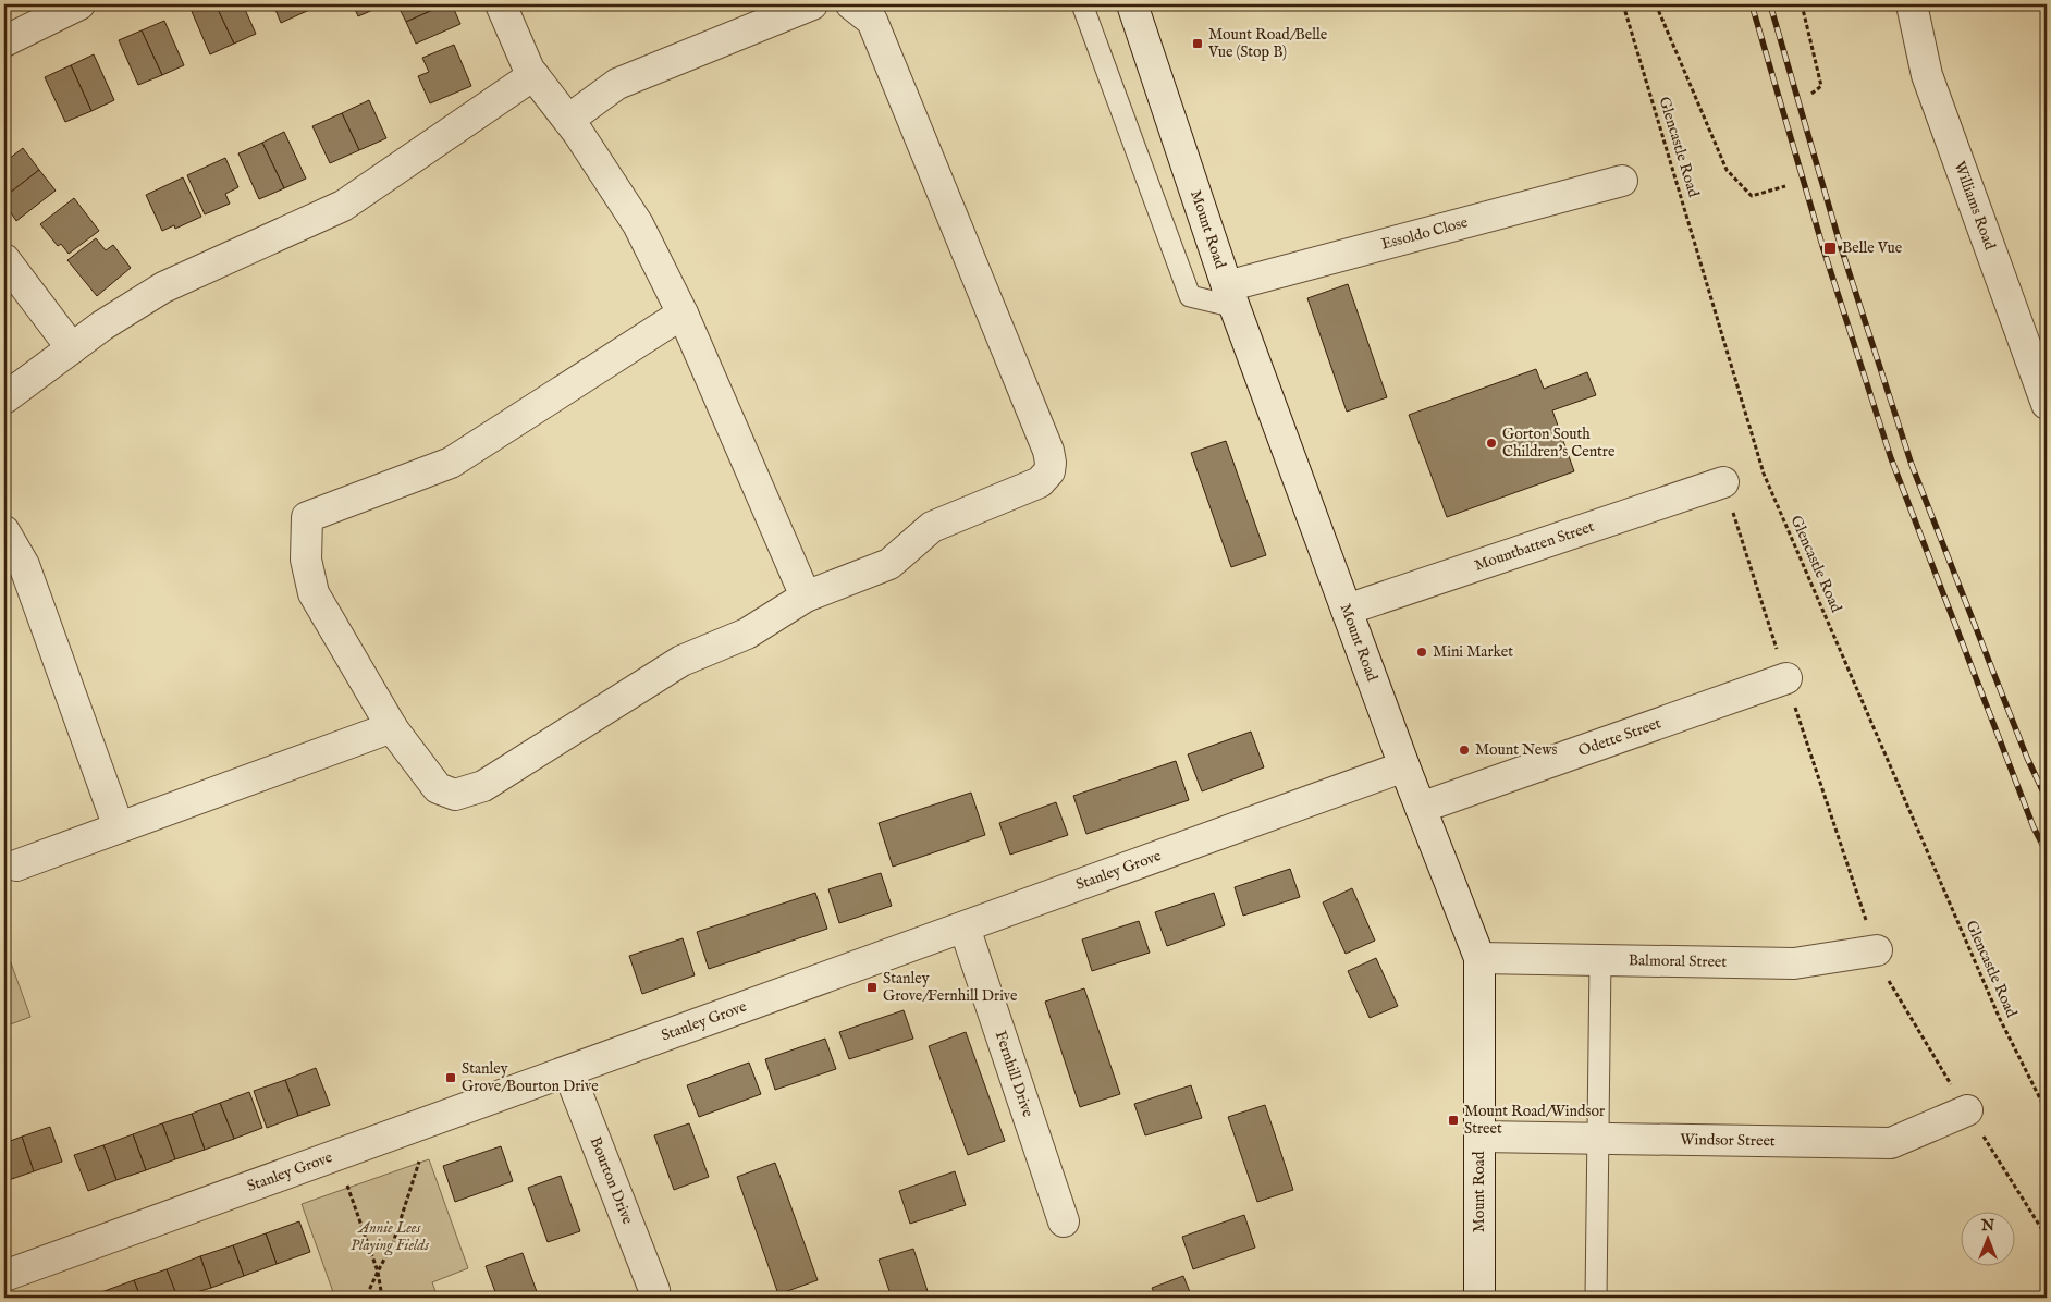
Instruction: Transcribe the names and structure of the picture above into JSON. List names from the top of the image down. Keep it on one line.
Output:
{"streets":{"street":["Williams Road","Mount Road","Essoldo Close","Mountbatten Street","Odette Street","Stanley Grove","Balmoral Street","Fernhill Drive","Windsor Street","Bourton Drive"],"path":["Glencastle Road"]},"crossings":[["Mount Road","Essoldo Close"],["Mount Road","Mountbatten Street"],["Mount Road","Odette Street"],["Mount Road","Stanley Grove"],["Mount Road","Balmoral Street"],["Mount Road","Windsor Street"],["Stanley Grove","Fernhill Drive"],["Stanley Grove","Bourton Drive"]],"parks":["Annie Lees Playing Fields"],"places":{"transit":["Mount Road/Belle Vue (Stop B)","Belle Vue","Stanley Grove/Fernhill Drive","Stanley Grove/Bourton Drive","Mount Road/Windsor Street"],"other":["Gorton South Children's Centre","Mini Market","Mount News"]},"north":"top"}
